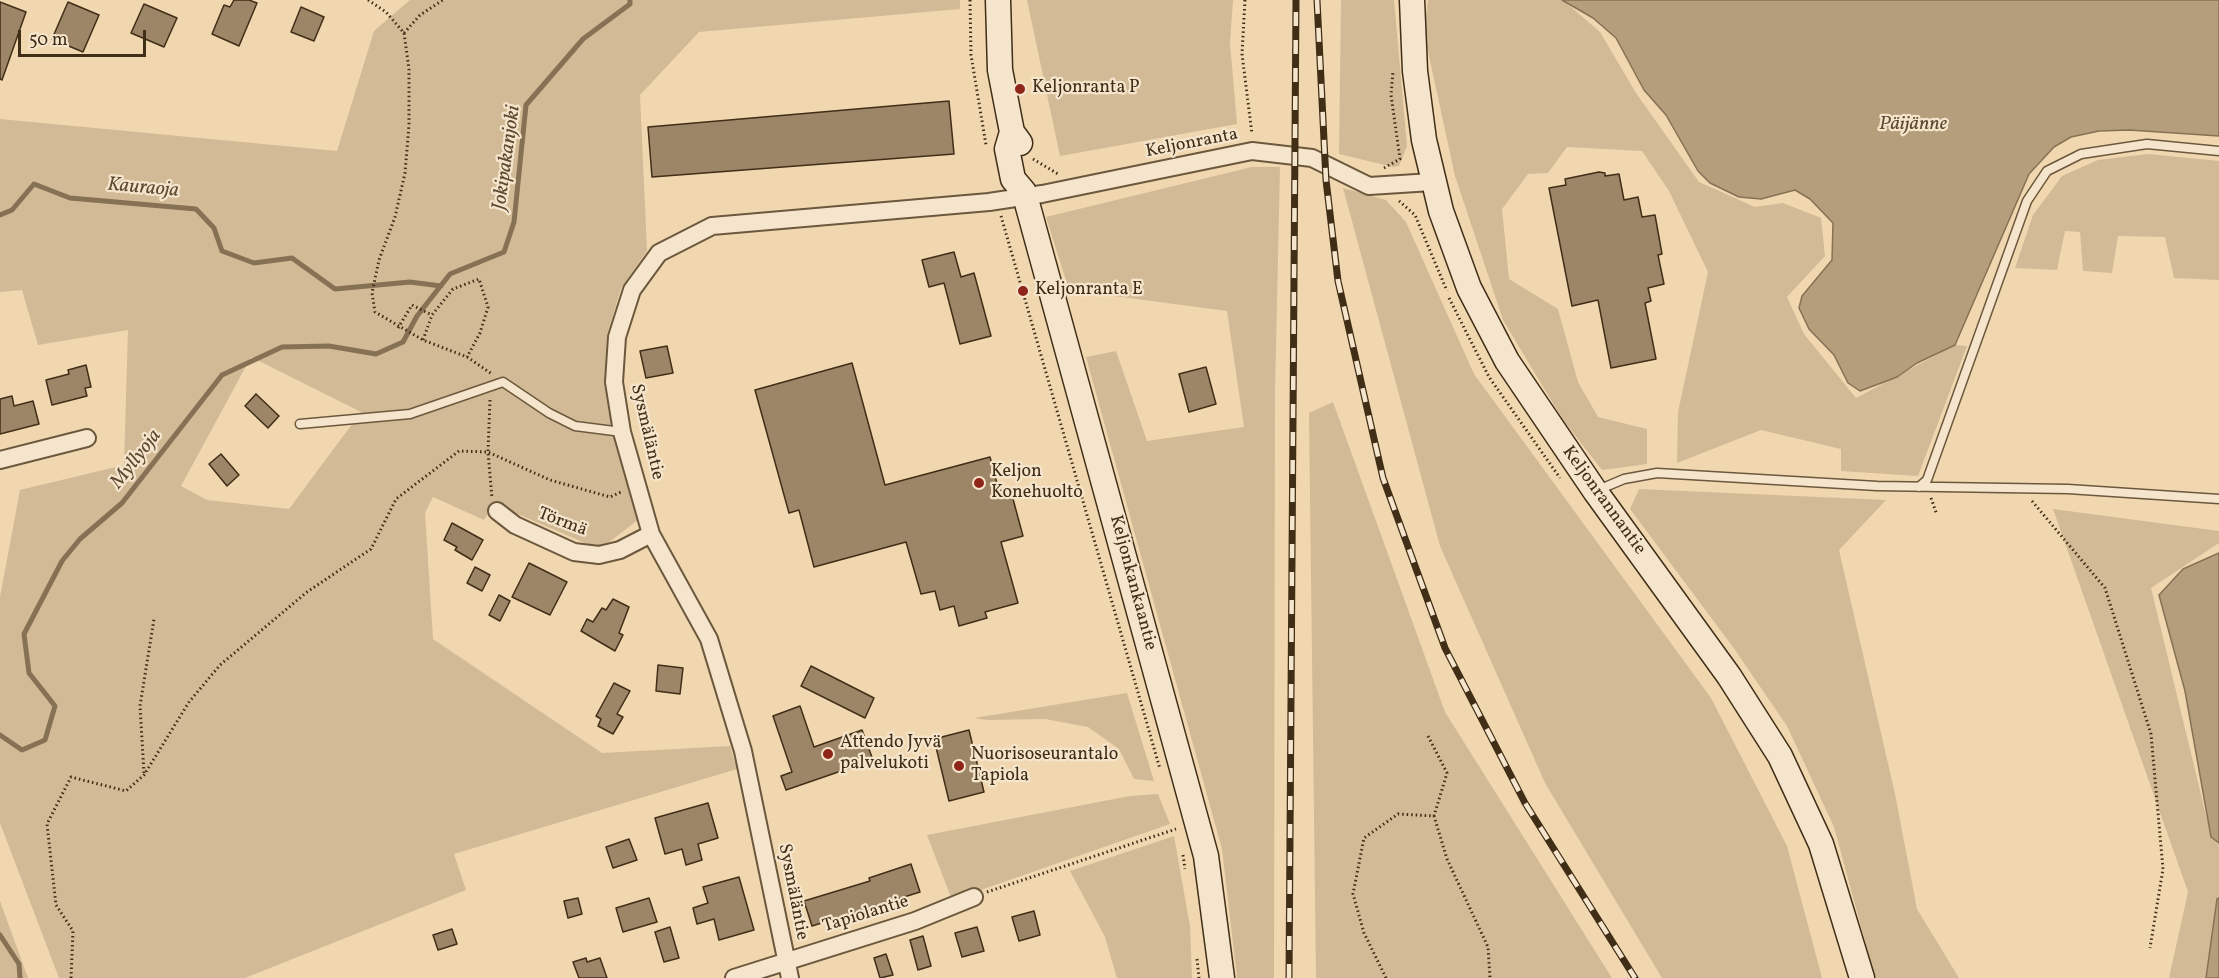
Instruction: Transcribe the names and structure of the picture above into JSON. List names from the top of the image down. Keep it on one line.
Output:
{"streets":{"street":["Keljonranta","Sysmäläntie","Keljonrannantie","Törmä","Keljonkankaantie","Tapiolantie"]},"crossings":[["Keljonranta","Sysmäläntie"],["Keljonranta","Keljonrannantie"],["Keljonranta","Keljonkankaantie"],["Sysmäläntie","Törmä"],["Sysmäläntie","Keljonkankaantie"],["Sysmäläntie","Tapiolantie"]],"water":["Päijänne","Jokipakanjoki","Kauraoja","Myllyoja"],"places":["Keljonranta P","Keljonranta E","Keljon Konehuolto","Attendo Jyvä palvelukoti","Nuorisoseurantalo Tapiola"],"scale_bar":"50 m"}
